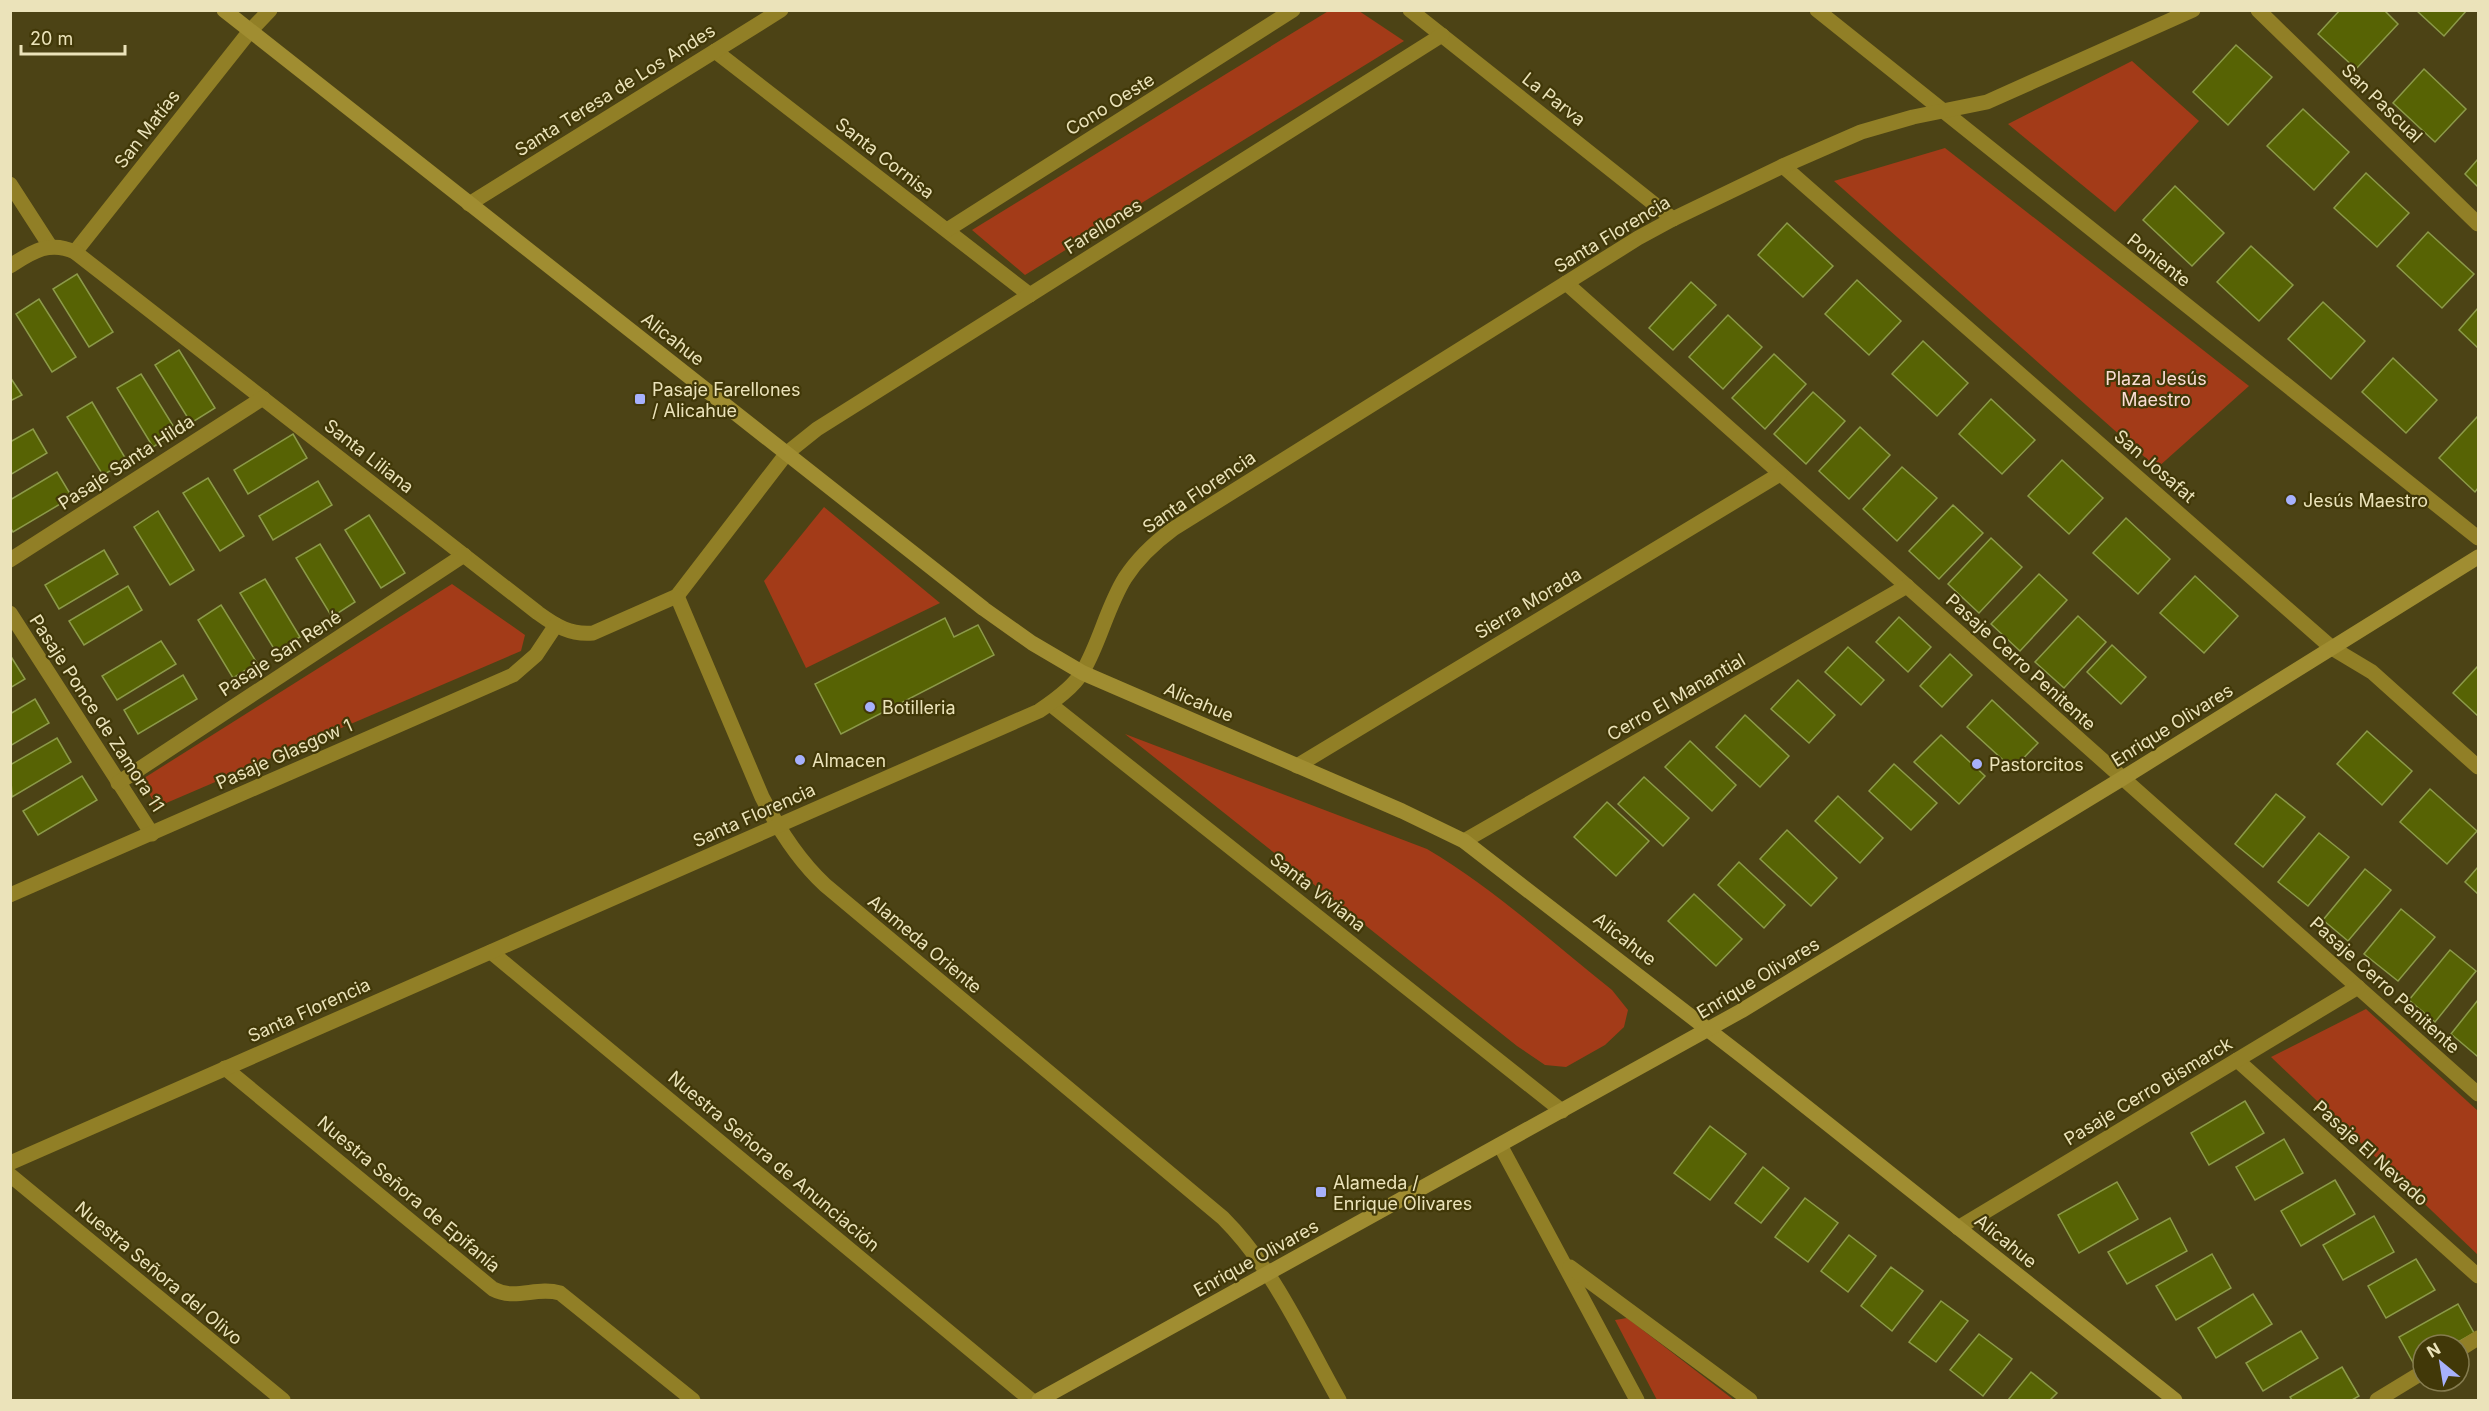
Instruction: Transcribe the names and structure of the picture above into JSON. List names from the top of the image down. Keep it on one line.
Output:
{"streets":{"street":["Santa Teresa de Los Andes","La Parva","San Pascual","Cono Oeste","San Matías","Santa Cornisa","Farellones","Santa Florencia","Poniente","Alicahue","Santa Liliana","Pasaje Santa Hilda","San Josafat","Sierra Morada","Pasaje San René","Pasaje Cerro Penitente","Cerro El Manantial","Pasaje Ponce de Zamora 11","Enrique Olivares","Pasaje Glasgow 1","Santa Viviana","Alameda Oriente","Pasaje Cerro Bismarck","Pasaje El Nevado","Nuestra Señora de Anunciación","Nuestra Señora de Epifanía","Nuestra Señora del Olivo"]},"crossings":[["Santa Teresa de Los Andes","Santa Cornisa"],["Santa Teresa de Los Andes","Alicahue"],["La Parva","Farellones"],["La Parva","Santa Florencia"],["Cono Oeste","Santa Cornisa"],["San Matías","Alicahue"],["San Matías","Santa Liliana"],["Santa Cornisa","Farellones"],["Farellones","Alicahue"],["Santa Florencia","Poniente"],["Santa Florencia","Alicahue"],["Santa Florencia","San Josafat"],["Santa Florencia","Pasaje Cerro Penitente"],["Santa Florencia","Santa Viviana"],["Santa Florencia","Alameda Oriente"],["Santa Florencia","Nuestra Señora de Anunciación"],["Santa Florencia","Nuestra Señora de Epifanía"],["Alicahue","Sierra Morada"],["Alicahue","Cerro El Manantial"],["Alicahue","Enrique Olivares"],["Alicahue","Pasaje Cerro Bismarck"],["Santa Liliana","Pasaje Santa Hilda"],["Santa Liliana","Pasaje San René"],["Santa Liliana","Pasaje Glasgow 1"],["Santa Liliana","Alameda Oriente"],["San Josafat","Enrique Olivares"],["Sierra Morada","Pasaje Cerro Penitente"],["Pasaje San René","Pasaje Ponce de Zamora 11"],["Pasaje Cerro Penitente","Cerro El Manantial"],["Pasaje Cerro Penitente","Enrique Olivares"],["Pasaje Cerro Penitente","Pasaje Cerro Bismarck"],["Pasaje Ponce de Zamora 11","Pasaje Glasgow 1"],["Enrique Olivares","Santa Viviana"],["Enrique Olivares","Alameda Oriente"],["Pasaje Cerro Bismarck","Pasaje El Nevado"]],"parks":["Plaza Jesús Maestro"],"places":{"transit":["Pasaje Farellones / Alicahue","Alameda / Enrique Olivares"],"other":["Jesús Maestro","Botilleria","Almacen","Pastorcitos"]},"scale_bar":"20 m","north":"top left"}
